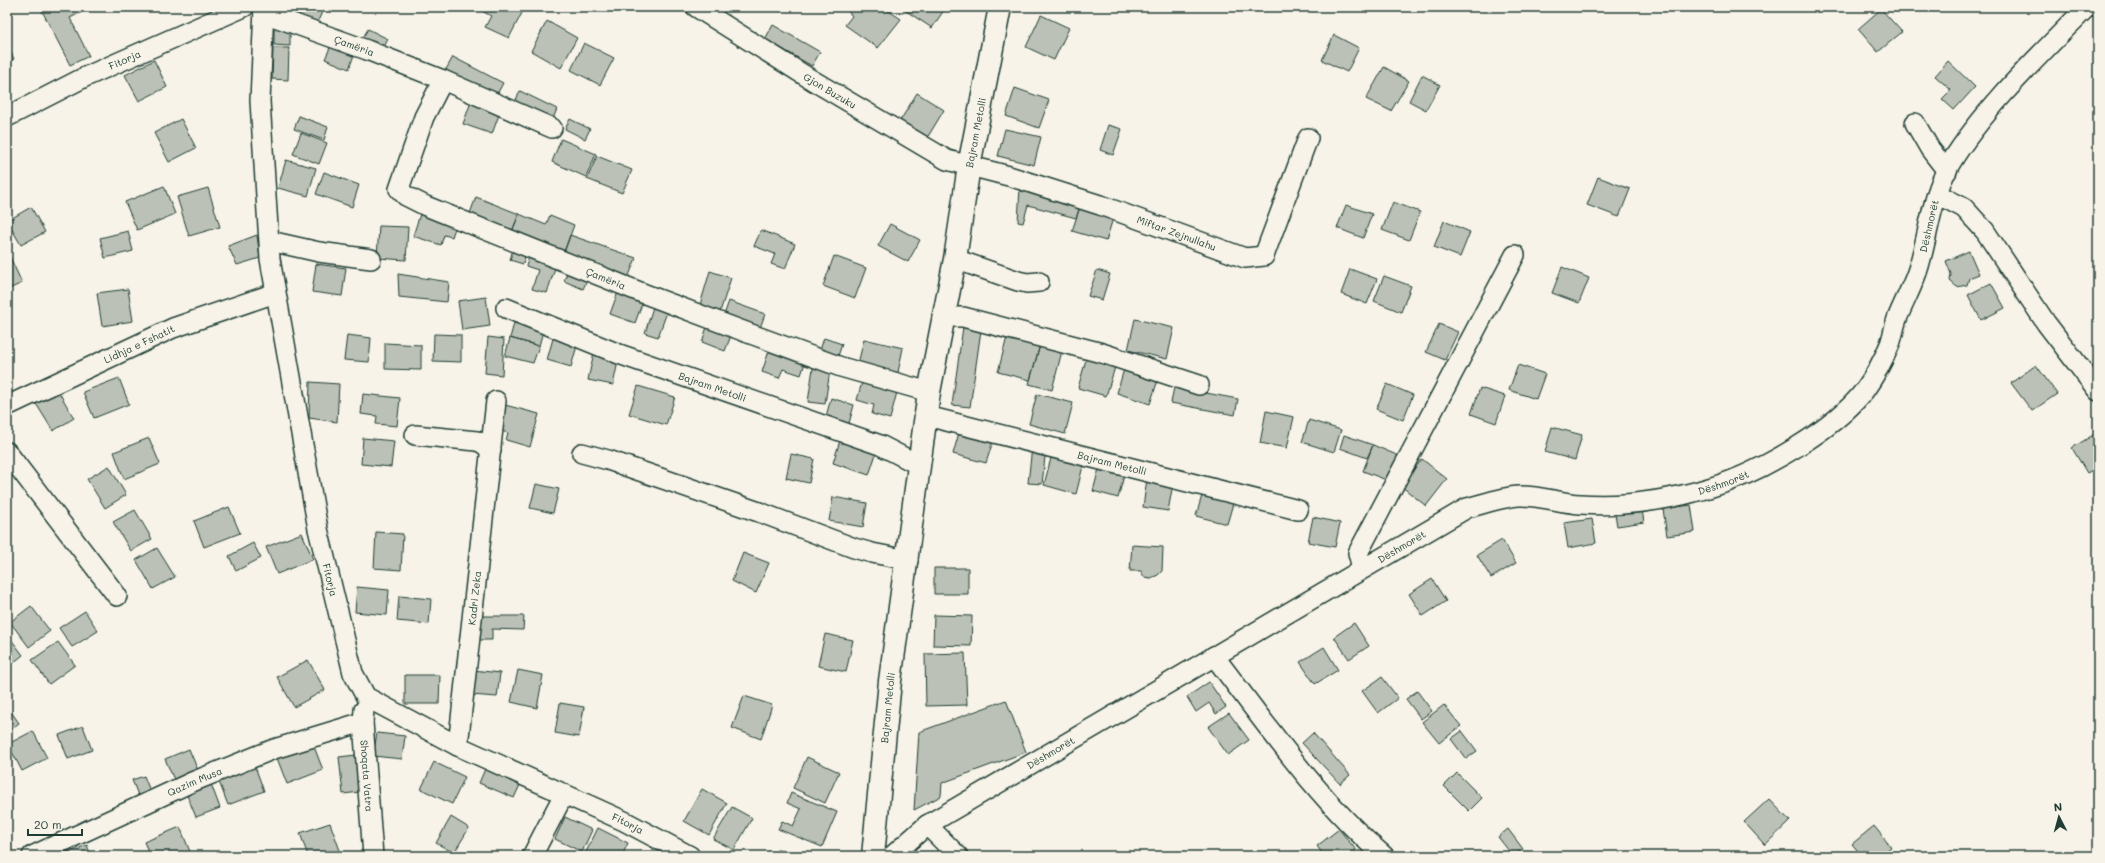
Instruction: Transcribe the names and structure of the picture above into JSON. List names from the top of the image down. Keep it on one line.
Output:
{"streets":{"main road":["Bajram Metolli"],"street":["Çamëria","Fitorja","Gjon Buzuku","Dëshmorët","Miftar Zejnullahu","Lidhja e Fshatit","Kadri Zeka","Shoqata Vatra","Qazim Musa"]},"crossings":[["Çamëria","Fitorja"],["Çamëria","Bajram Metolli"],["Fitorja","Lidhja e Fshatit"],["Fitorja","Kadri Zeka"],["Fitorja","Shoqata Vatra"],["Gjon Buzuku","Bajram Metolli"],["Gjon Buzuku","Miftar Zejnullahu"],["Bajram Metolli","Miftar Zejnullahu"],["Shoqata Vatra","Qazim Musa"]],"scale_bar":"20 m","north":"top"}
